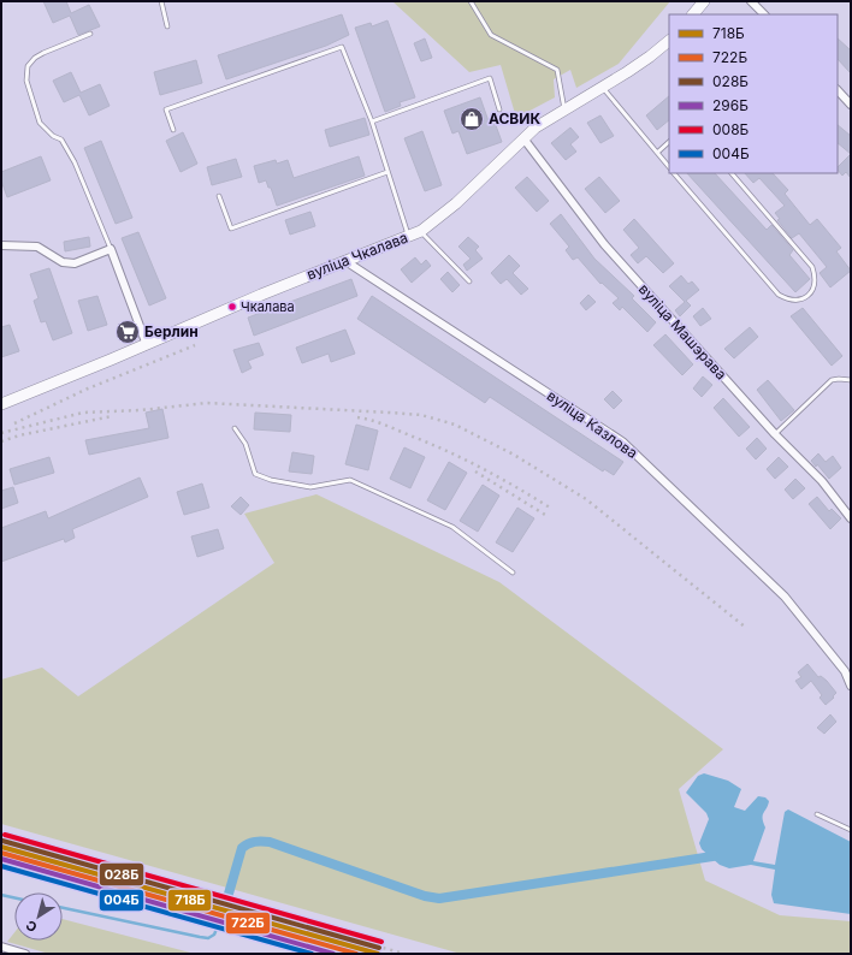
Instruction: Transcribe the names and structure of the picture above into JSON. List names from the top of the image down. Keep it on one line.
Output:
{"streets":{"street":["вуліца Чкалава","вуліца Машэрава","вуліца Казлова"]},"crossings":[["вуліца Чкалава","вуліца Машэрава"],["вуліца Чкалава","вуліца Казлова"]],"places":{"shop":["АСВИК"],"other":["Чкалава"],"supermarket":["Берлин"]},"lines":["transit line 008Б","transit line 028Б","transit line 718Б","transit line 722Б","transit line 296Б","transit line 004Б"],"legend":["718Б","722Б","028Б","296Б","008Б","004Б"],"north":"bottom left"}
